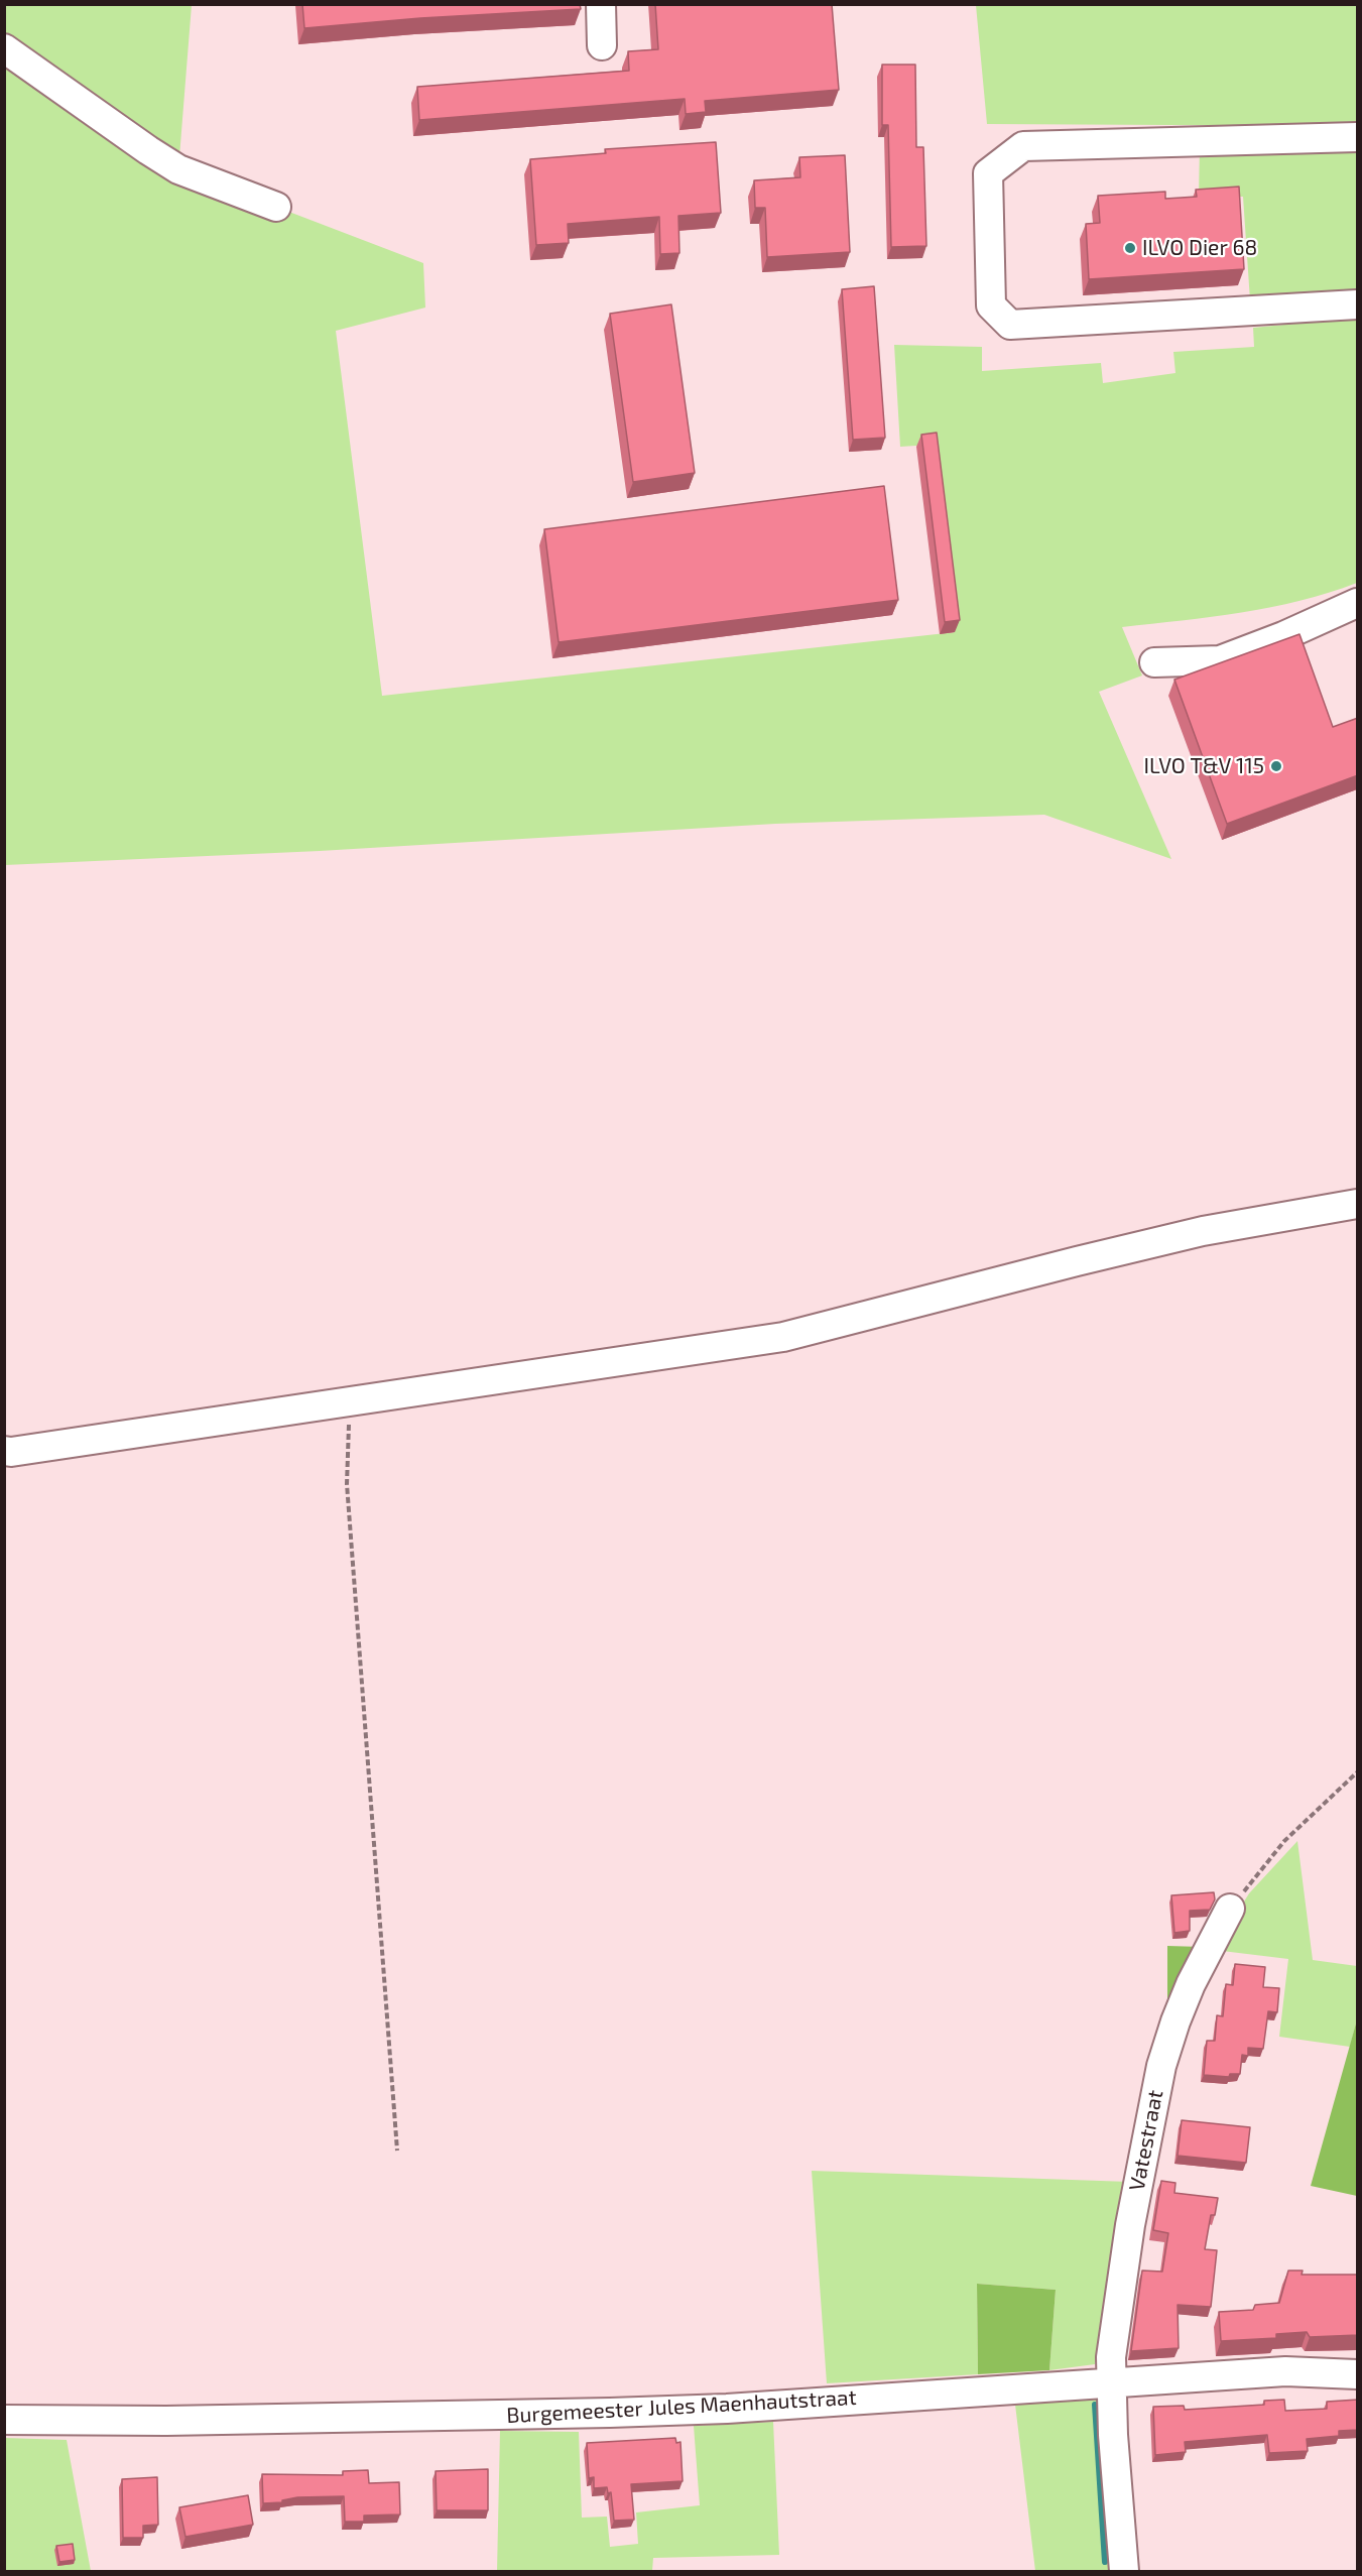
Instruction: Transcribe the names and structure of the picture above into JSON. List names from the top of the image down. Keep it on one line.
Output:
{"streets":{"street":["Vatestraat","Burgemeester Jules Maenhautstraat"]},"crossings":[["Vatestraat","Burgemeester Jules Maenhautstraat"]],"places":["ILVO Dier 68","ILVO T&V 115"]}
